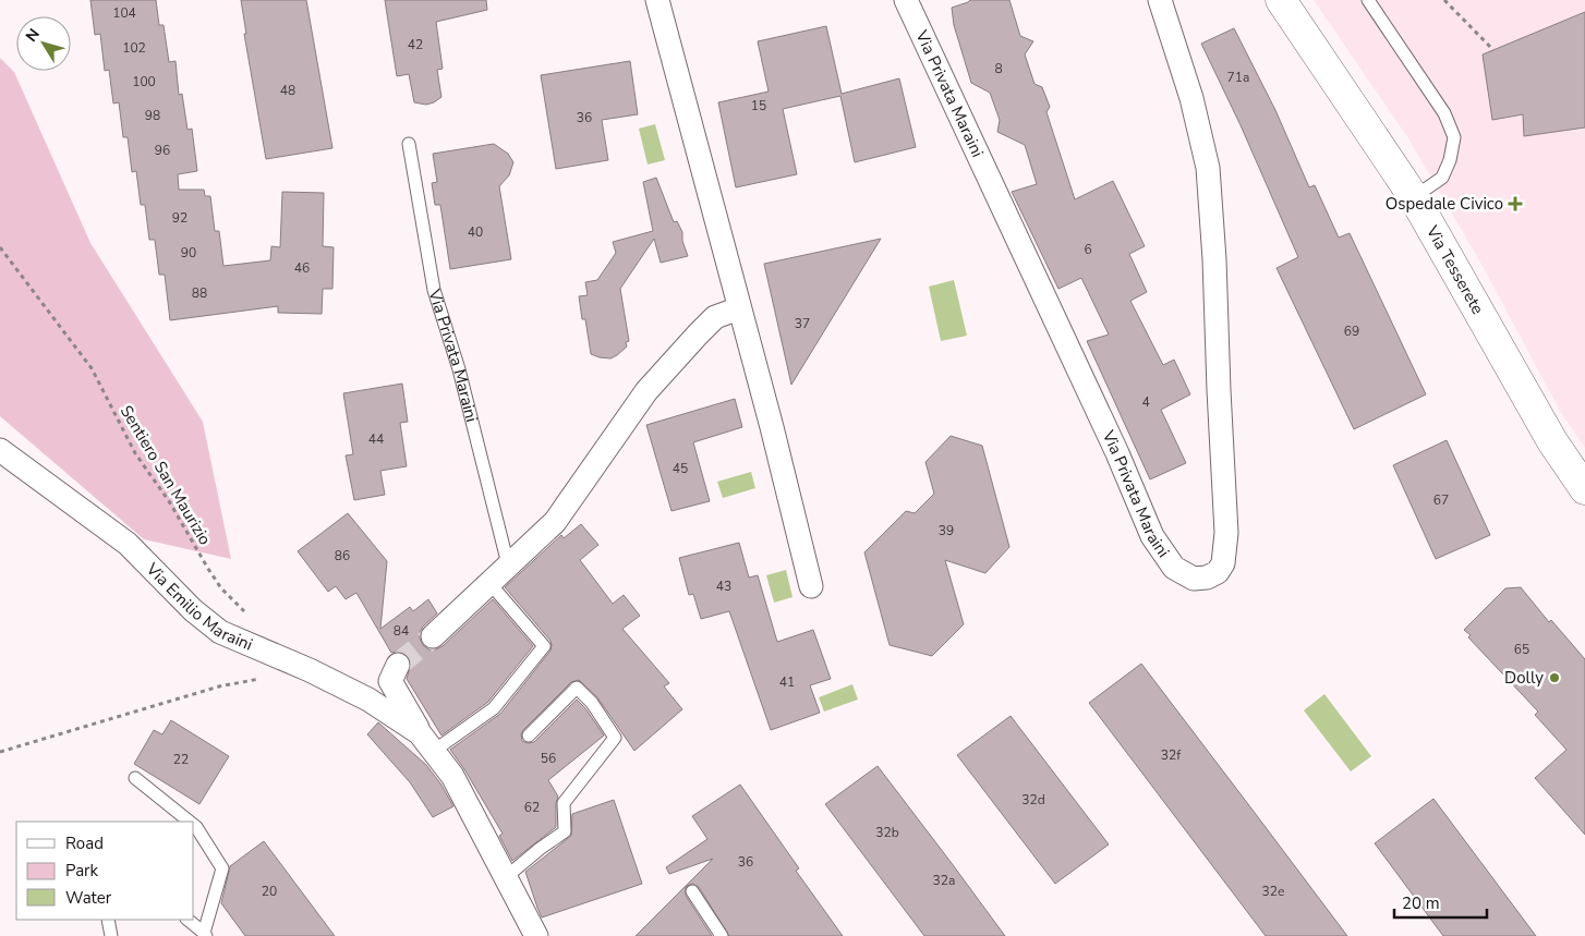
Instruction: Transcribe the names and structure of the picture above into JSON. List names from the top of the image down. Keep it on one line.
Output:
{"streets":{"street":["Via Privata Maraini","Via Tesserete","Via Emilio Maraini"],"path":["Sentiero San Maurizio"]},"places":{"health":["Ospedale Civico"],"other":["Dolly"]},"house_numbers":["104","42","102","8","71a","100","48","15","98","36","96","92","40","6","90","46","88","37","69","4","44","45","67","39","86","43","84","65","41","32f","56","22","32d","62","32b","36","32a","20","32e"],"legend":["Road","Park","Water"],"scale_bar":"20 m","north":"top left"}
